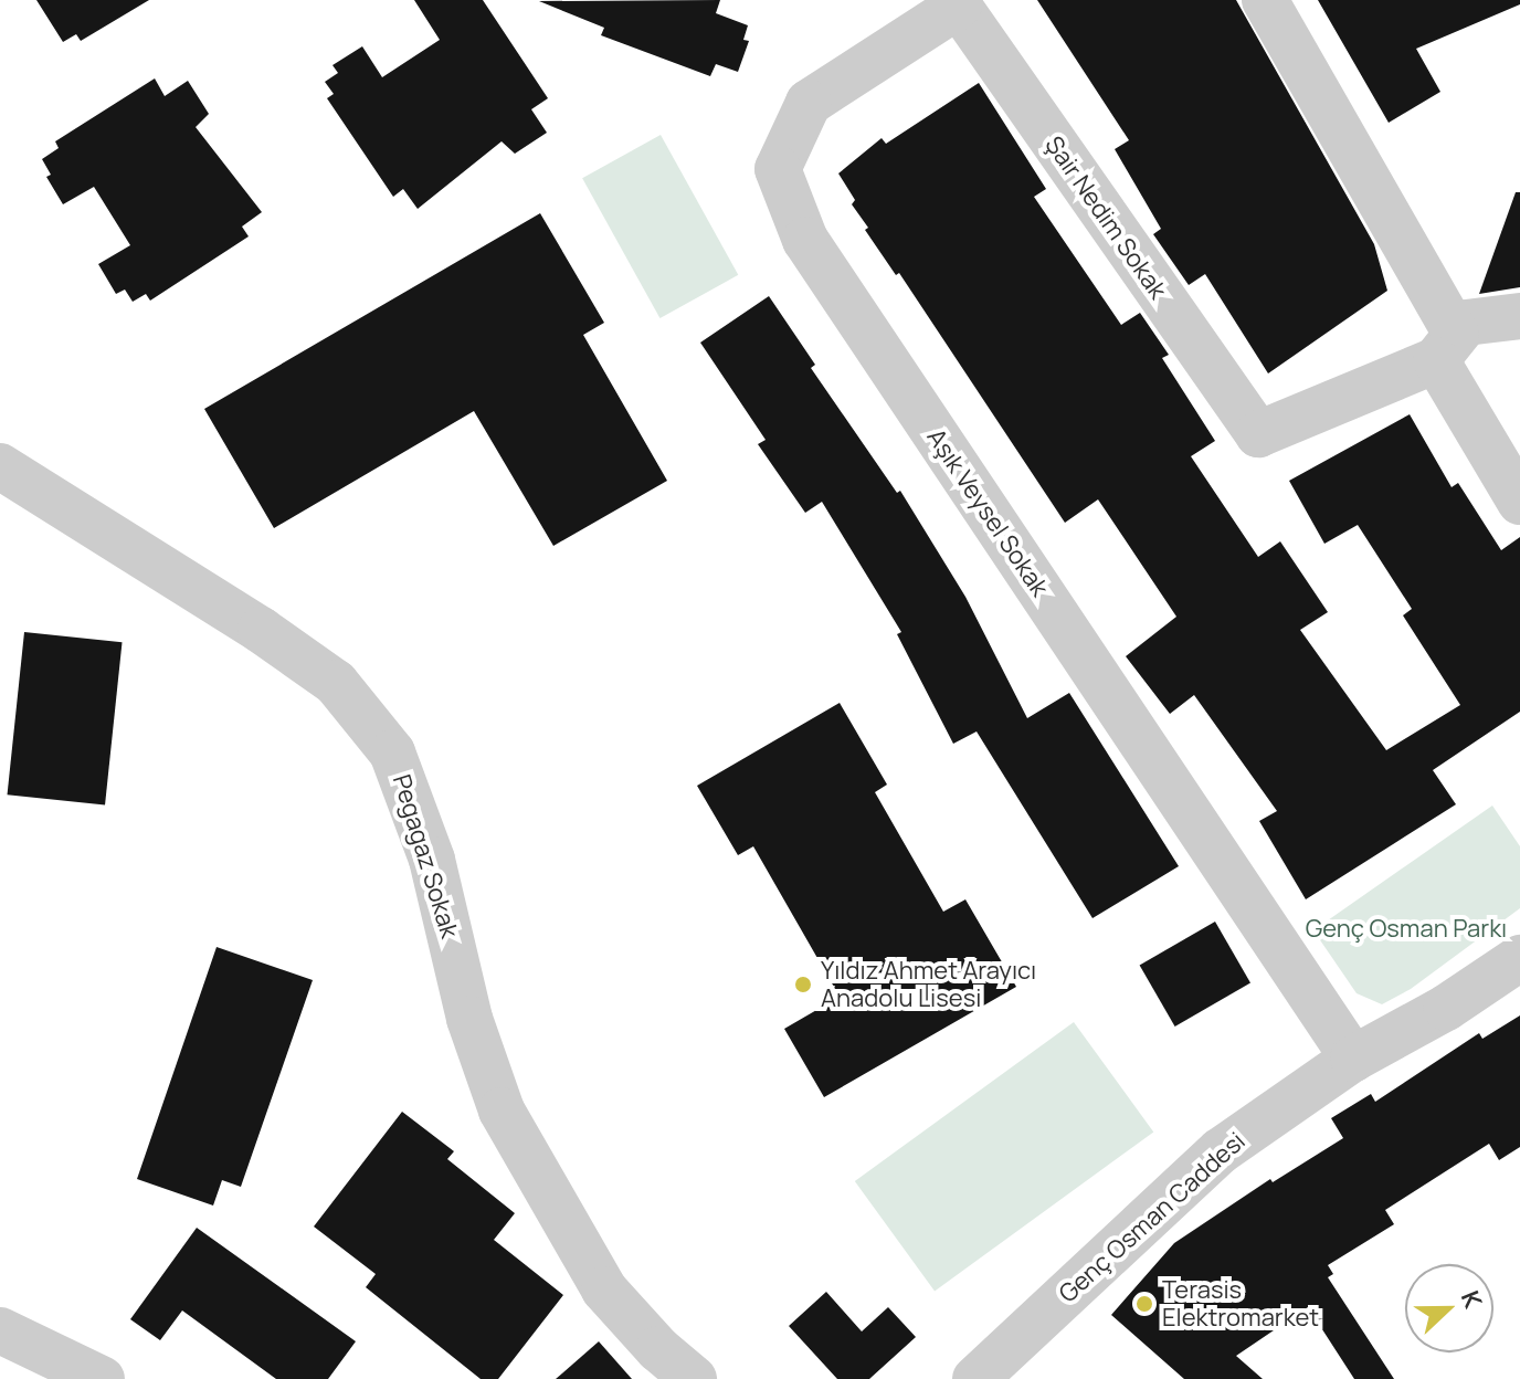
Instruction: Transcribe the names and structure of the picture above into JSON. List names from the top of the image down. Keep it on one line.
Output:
{"streets":{"street":["Şair Nedim Sokak","Aşık Veysel Sokak","Pegagaz Sokak","Genç Osman Caddesi"]},"crossings":[["Şair Nedim Sokak","Aşık Veysel Sokak"],["Aşık Veysel Sokak","Genç Osman Caddesi"]],"parks":["Genç Osman Parkı"],"places":["Yıldız Ahmet Arayıcı Anadolu Lisesi","Terasis Elektromarket"],"north":"right"}
